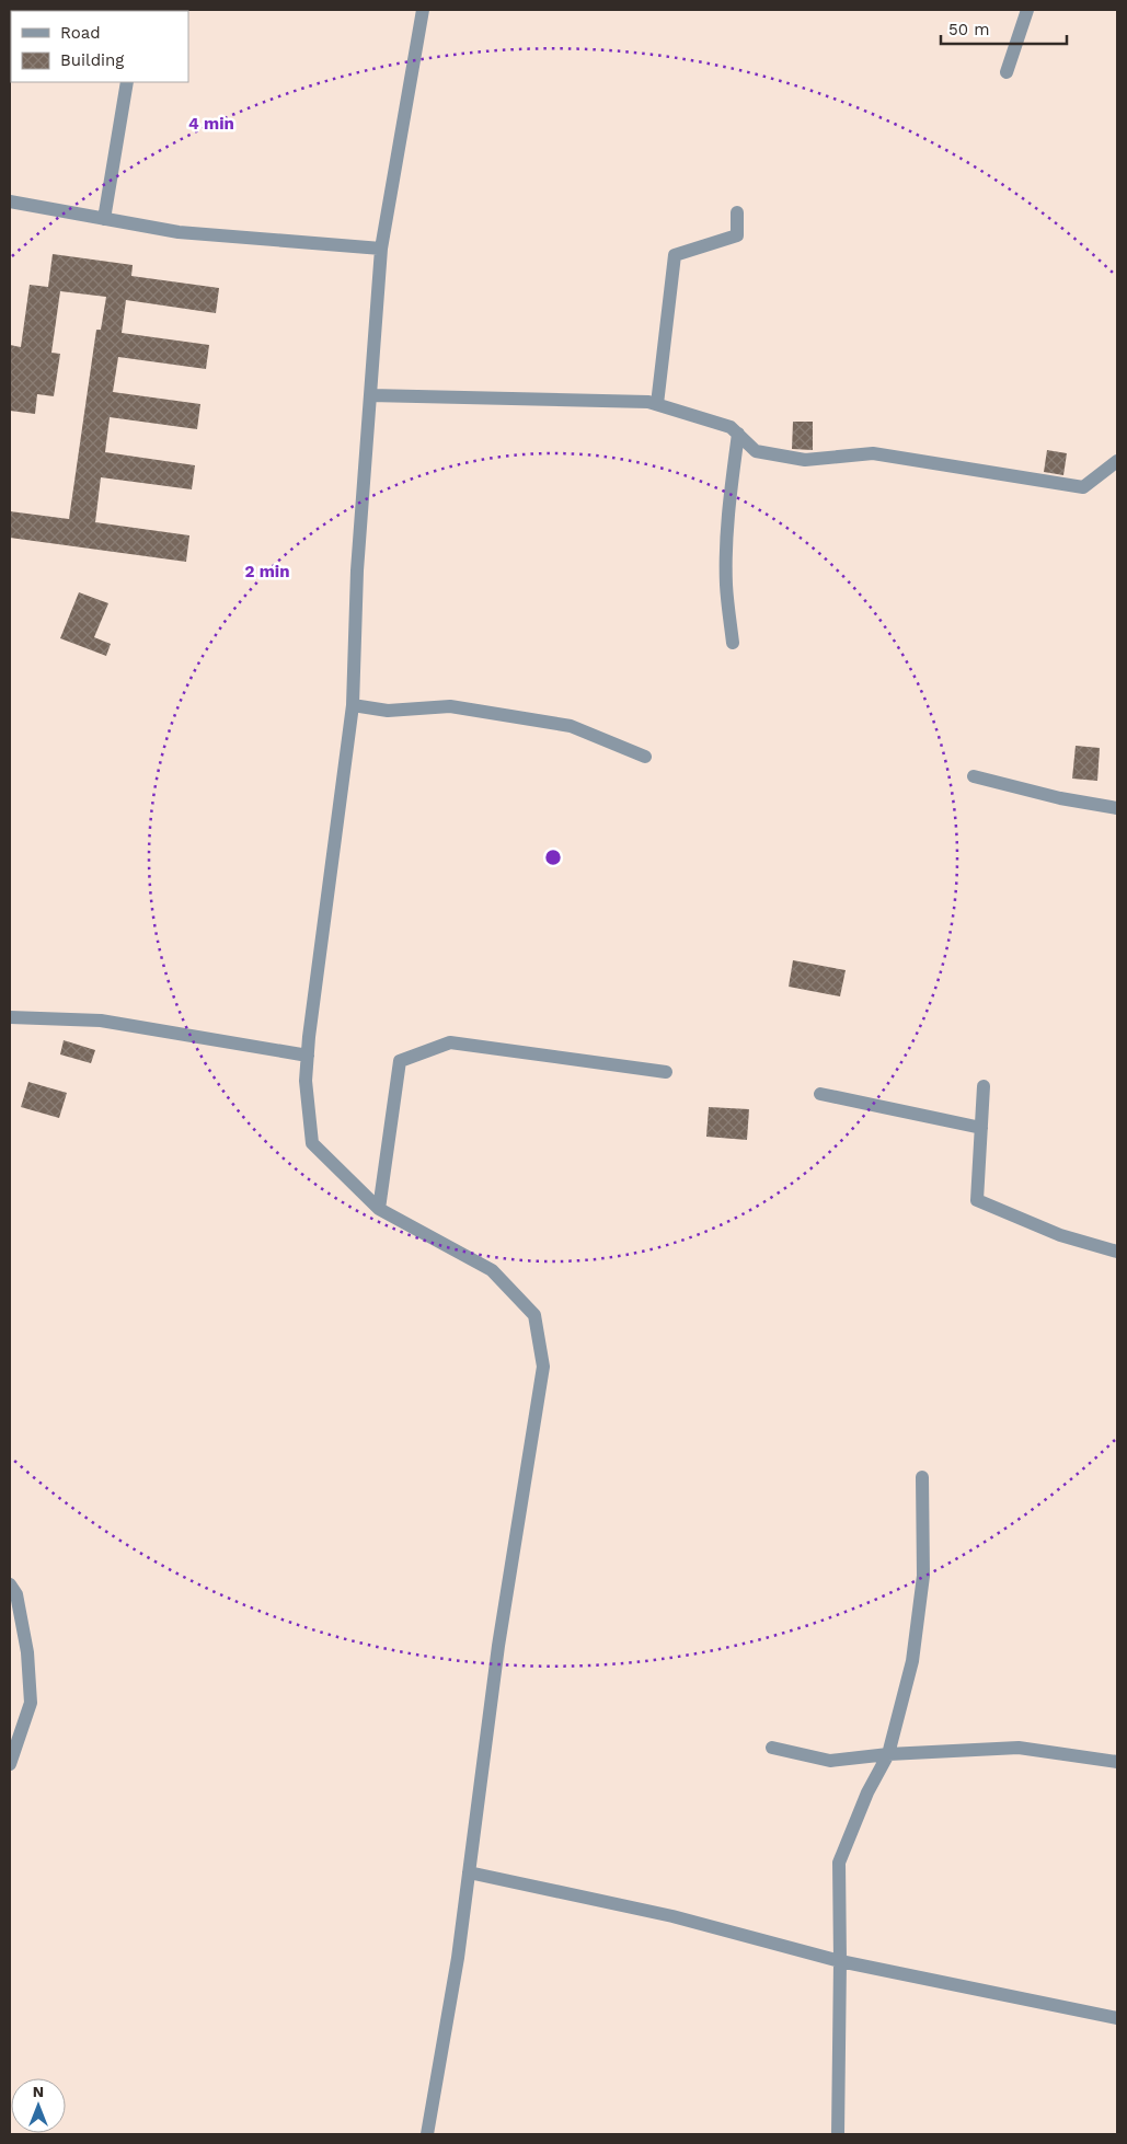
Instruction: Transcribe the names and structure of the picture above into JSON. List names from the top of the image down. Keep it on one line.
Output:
{"legend":["Road","Building"],"scale_bar":"50 m","north":"top","rings":["4 min","2 min"]}
